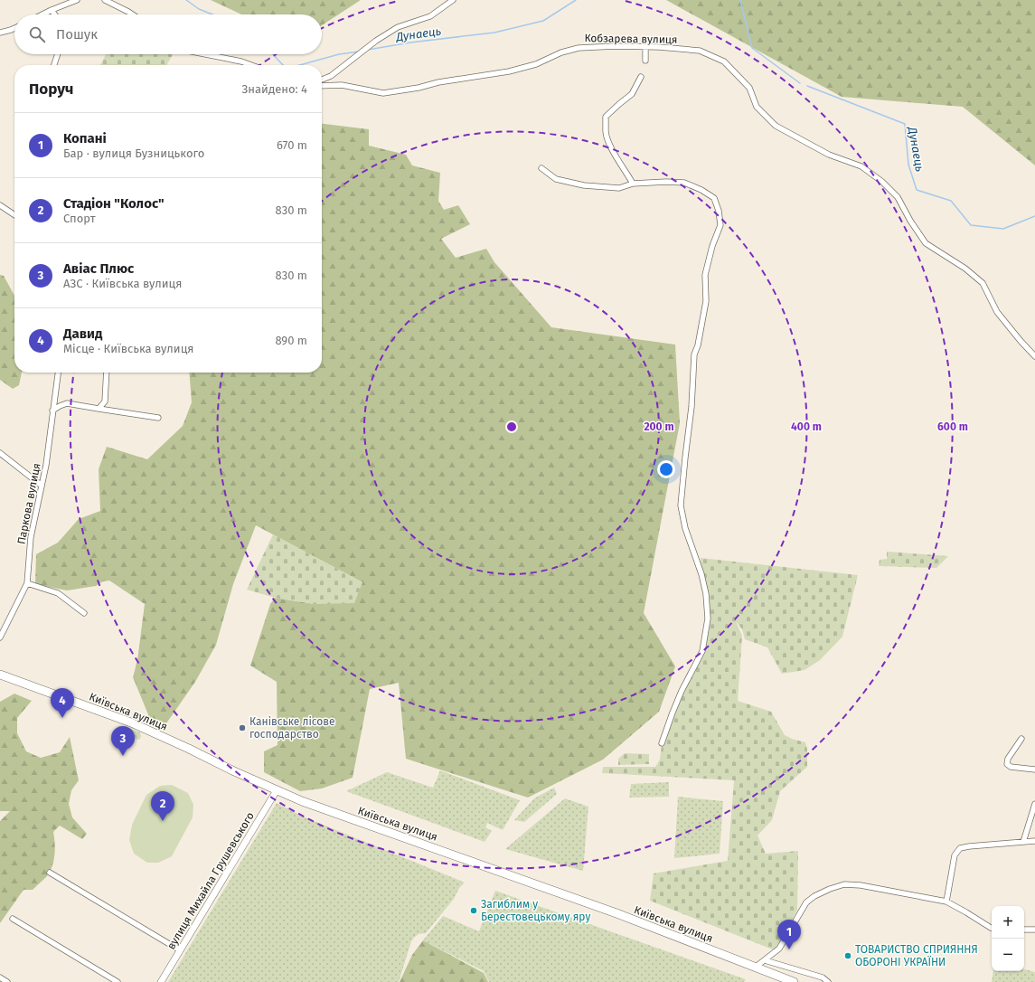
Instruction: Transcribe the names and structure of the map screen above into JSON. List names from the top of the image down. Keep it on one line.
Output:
{"streets":{"main road":["Київська вулиця"],"street":["Кобзарева вулиця","Паркова вулиця","вулиця Михайла Грушевського"]},"crossings":[["Київська вулиця","вулиця Михайла Грушевського"]],"water":["Дунаець"],"places":["Канівське лісове господарство","Загиблим у Берестовецькому яру","ТОВАРИСТВО СПРИЯННЯ ОБОРОНІ УКРАЇНИ"],"page":{"search":"Пошук","heading":["Поруч","Знайдено: 4"],"list":[{"mark":"1","name":"Копані","note":"Бар · вулиця Бузницького","value":"670 m"},{"mark":"2","name":"Стадіон \"Колос\"","note":"Спорт","value":"830 m"},{"mark":"3","name":"Авіас Плюс","note":"АЗС · Київська вулиця","value":"830 m"},{"mark":"4","name":"Давид","note":"Місце · Київська вулиця","value":"890 m"}],"pins":["4","3","2","1"],"map_buttons":["+","−"]},"rings":["200 m","400 m","600 m"]}
